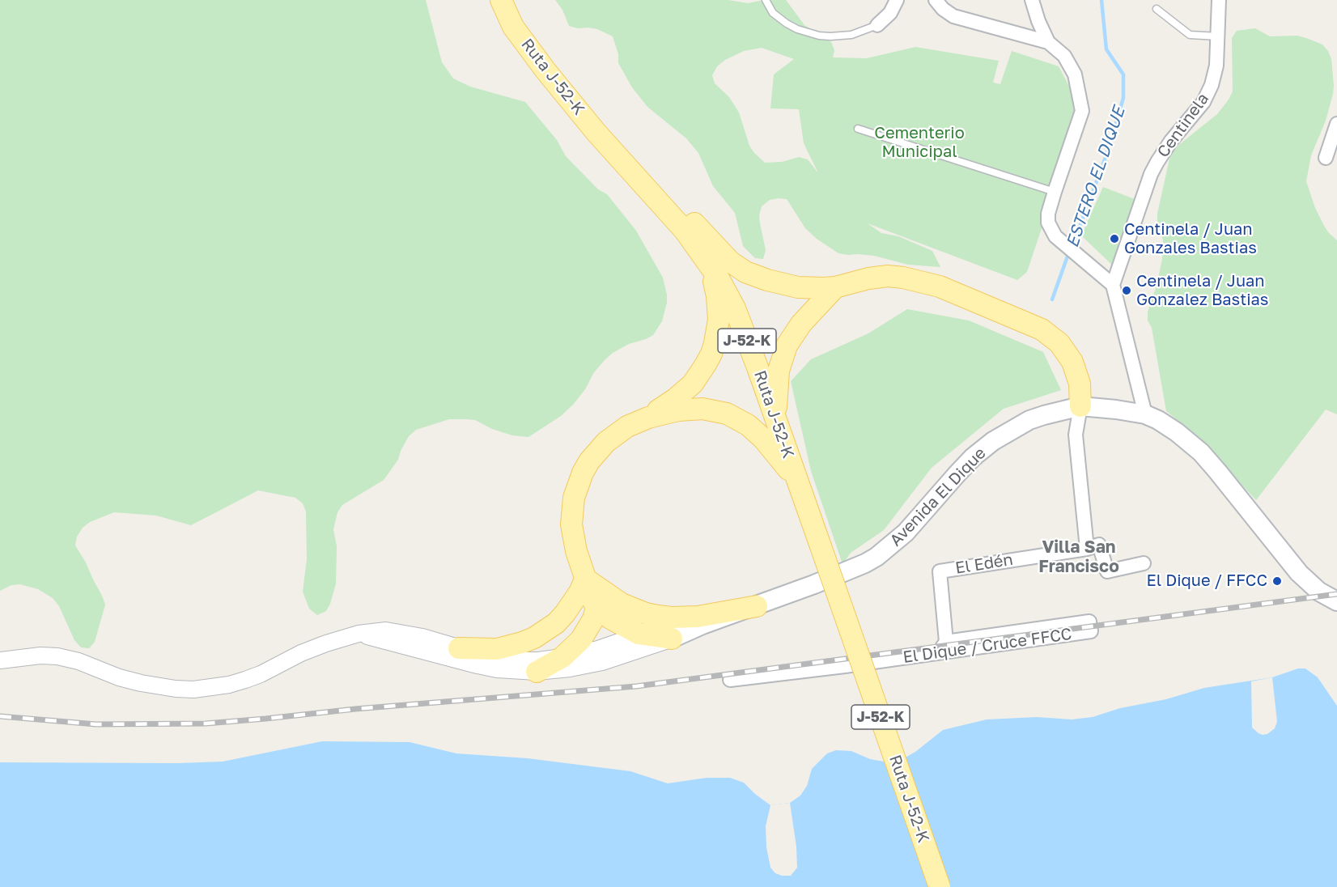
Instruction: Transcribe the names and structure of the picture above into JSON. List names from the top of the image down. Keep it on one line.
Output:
{"streets":{"main road":["Ruta J-52-K","J-52-K","Avenida El Dique"],"street":["Centinela","El Edén","El Dique / Cruce FFCC"]},"crossings":[["El Edén","El Dique / Cruce FFCC"]],"districts":["Villa San Francisco"],"water":["ESTERO EL DIQUE"],"parks":["Cementerio Municipal"],"places":["Centinela / Juan Gonzales Bastias","Centinela / Juan Gonzalez Bastias","El Dique / FFCC"]}
